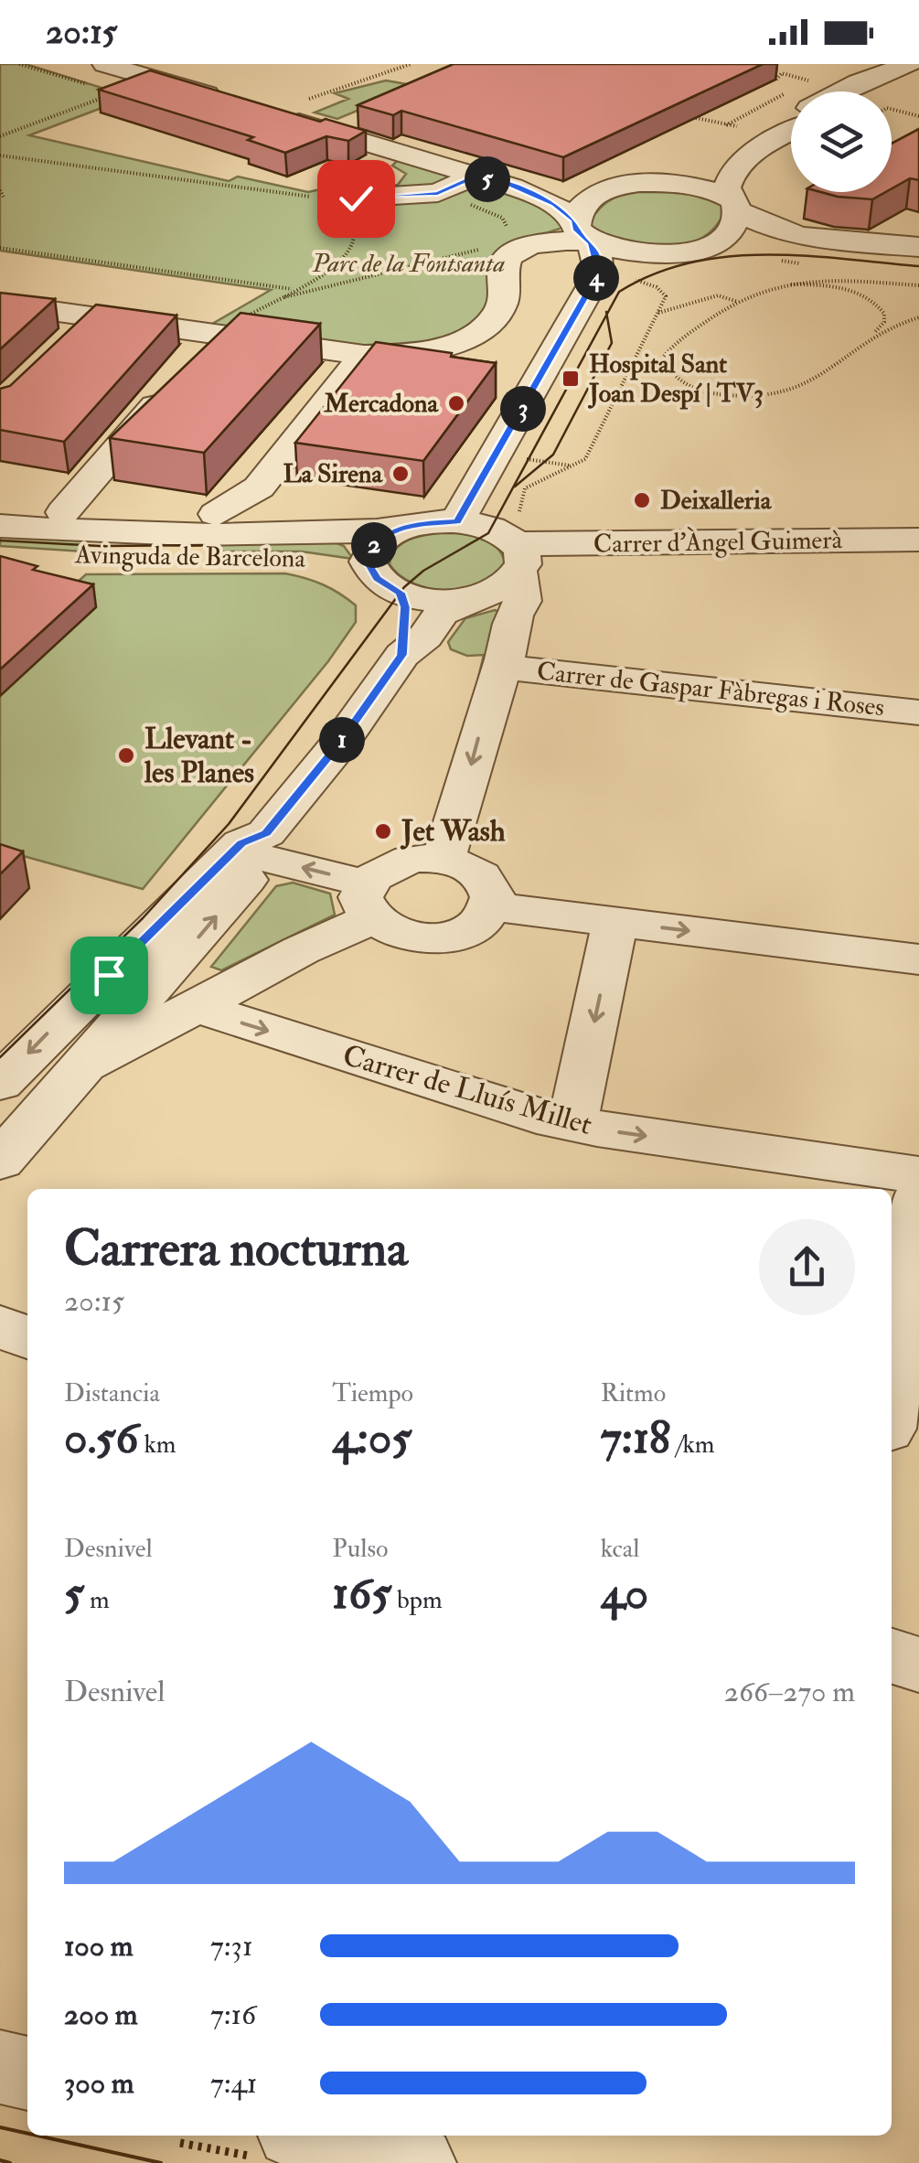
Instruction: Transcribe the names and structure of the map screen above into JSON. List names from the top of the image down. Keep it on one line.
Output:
{"streets":{"street":["Carrer d'Àngel Guimerà","Avinguda de Barcelona","Carrer de Gaspar Fàbregas i Roses","Carrer de Lluís Millet"]},"parks":["Parc de la Fontsanta"],"places":{"transit":["Hospital Sant Joan Despí | TV3"],"other":["Mercadona","La Sirena","Deixalleria","Llevant - les Planes","Jet Wash"]},"page":{"status":"20:15","pins":["5","4","3","2","1"],"heading":["Carrera nocturna","20:15"],"stats":[["Distancia","0.56 km"],["Tiempo","4:05"],["Ritmo","7:18 /km"],["Desnivel","5 m"],["Pulso","165 bpm"],["kcal","40"]],"chart":["Desnivel","266–270 m"],"list":[{"name":"100 m","note":"7:31"},{"name":"200 m","note":"7:16"},{"name":"300 m","note":"7:41"}]}}
